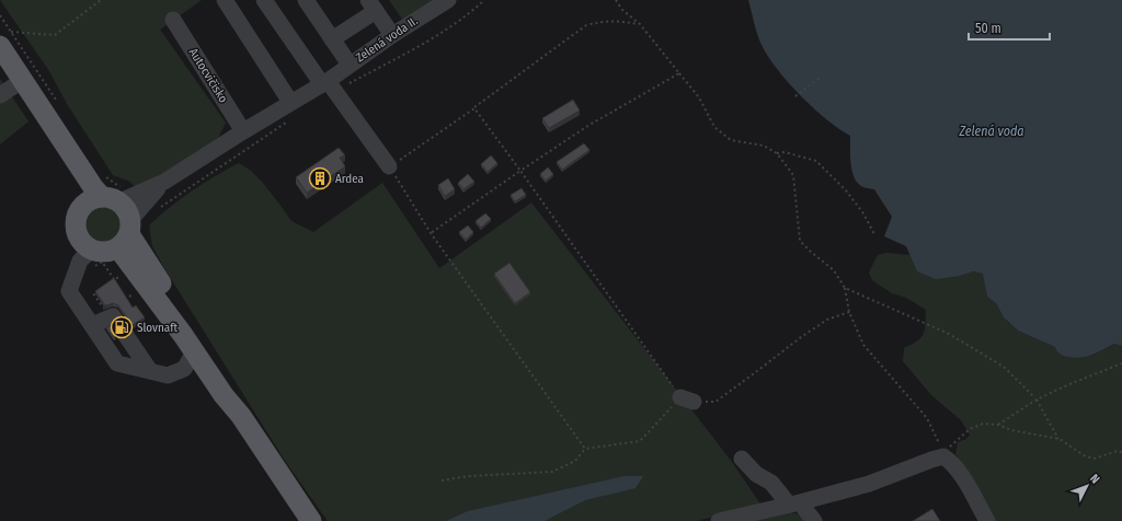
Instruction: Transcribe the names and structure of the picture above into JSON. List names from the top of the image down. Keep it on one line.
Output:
{"streets":{"lane":["Zelená voda II.","Autocvičisko"]},"crossings":[["Zelená voda II.","Autocvičisko"]],"water":["Zelená voda"],"places":{"building":["Ardea"],"fuel station":["Slovnaft"]},"scale_bar":"50 m","north":"top right"}
